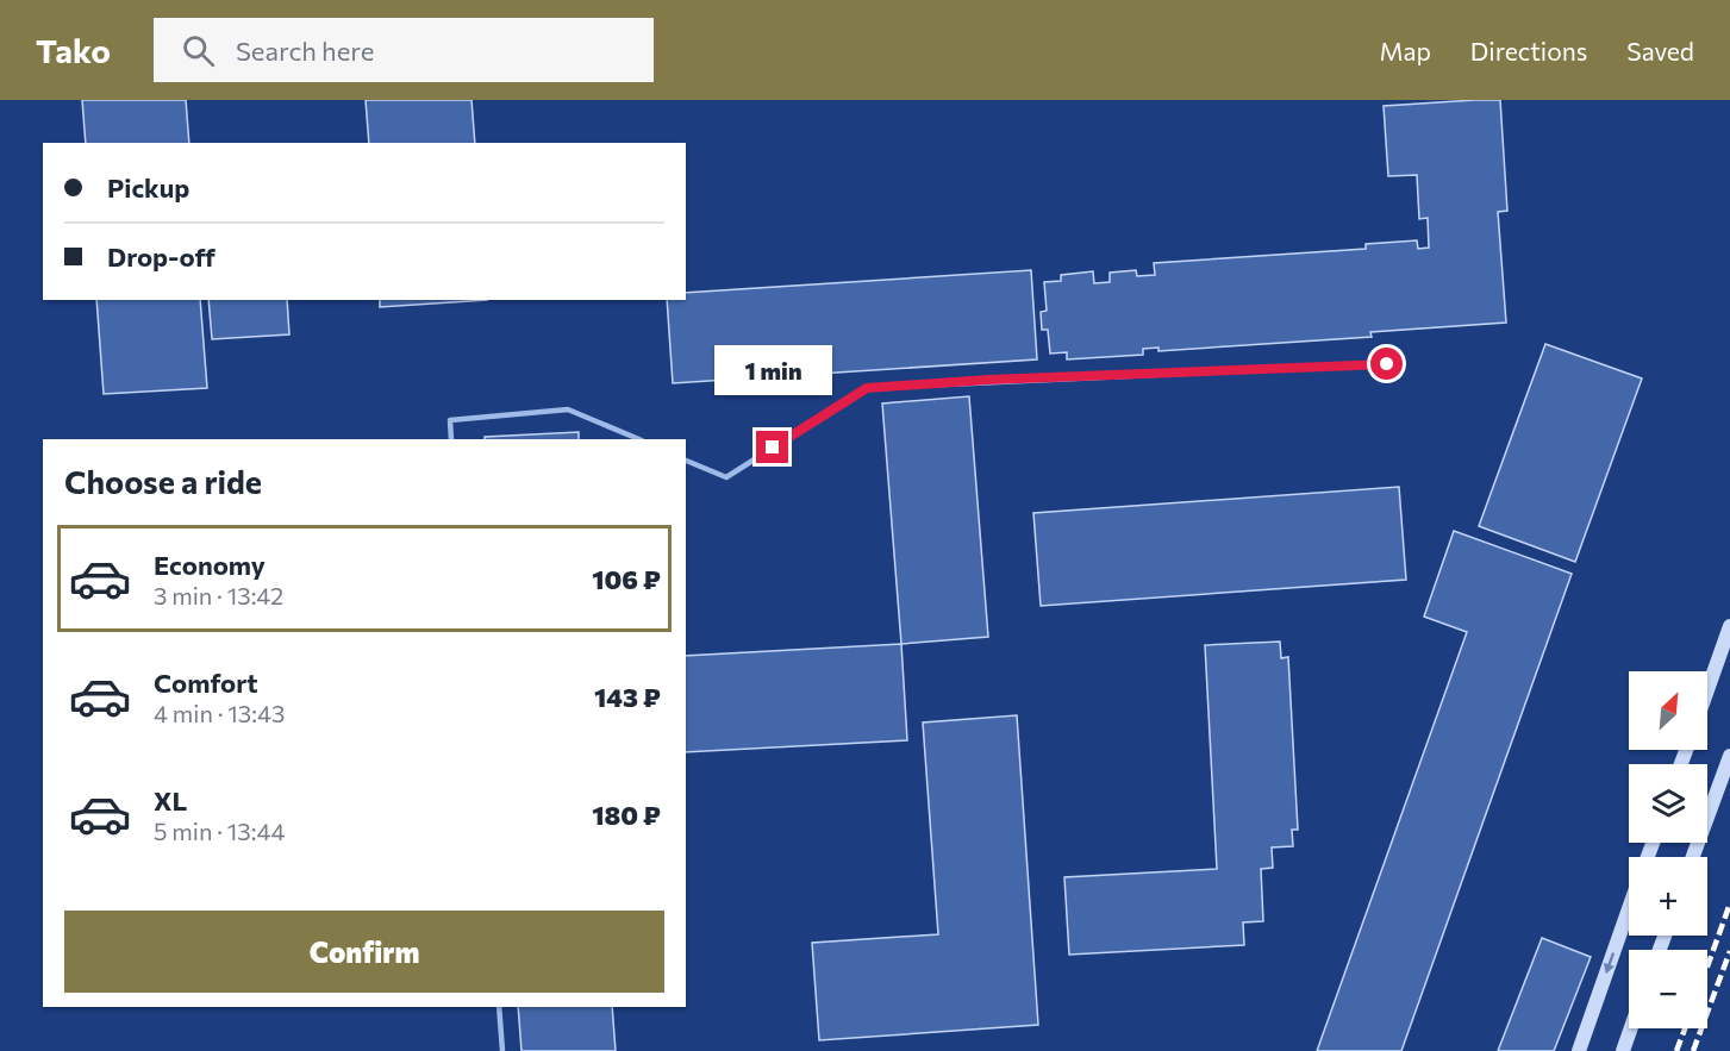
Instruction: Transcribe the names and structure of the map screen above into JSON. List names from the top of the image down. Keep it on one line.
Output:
{"north":"top right","page":{"header":"Tako","search":"Search here","nav":["Map","Directions","Saved"],"banner":["Pickup","Drop-off"],"bubble":"1 min","heading":"Choose a ride","list":[{"name":"Economy","note":"3 min · 13:42","value":"106 ₽"},{"name":"Comfort","note":"4 min · 13:43","value":"143 ₽"},{"name":"XL","note":"5 min · 13:44","value":"180 ₽"}],"map_buttons":["+","−"],"buttons":"Confirm"}}
